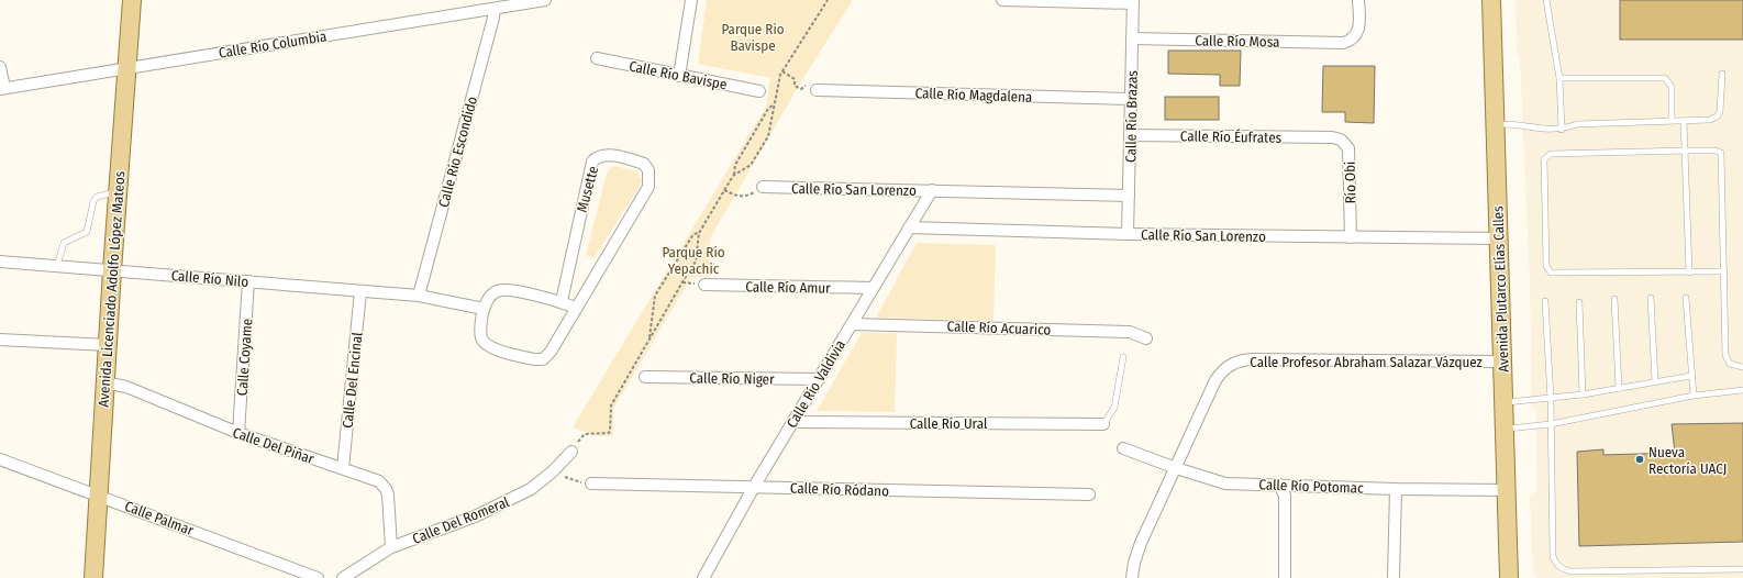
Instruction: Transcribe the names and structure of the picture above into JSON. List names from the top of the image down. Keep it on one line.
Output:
{"streets":{"main road":["Avenida Licenciado Adolfo López Mateos","Avenida Plutarco Elías Calles"],"street":["Calle Río Mosa","Calle Río Columbia","Calle Río Bavispe","Calle Río Magdalena","Calle Río Brazas","Calle Río Éufrates","Calle Río Escondido","Río Obi","Musette","Calle Río San Lorenzo","Calle Río Nilo","Calle Río Amur","Calle Río Acuarico","Calle Coyame","Calle Profesor Abraham Salazar Vázquez","Calle Río Niger","Calle Del Encinal","Calle Río Valdivia","Calle Río Ural","Calle Del Piñar","Calle Río Potomac","Calle Río Ródano","Calle Palmar","Calle Del Romeral"]},"crossings":[["Calle Río Mosa","Calle Río Brazas"],["Calle Río Columbia","Calle Río Escondido"],["Calle Río Columbia","Avenida Licenciado Adolfo López Mateos"],["Calle Río Magdalena","Calle Río Brazas"],["Calle Río Brazas","Calle Río Éufrates"],["Calle Río Brazas","Calle Río San Lorenzo"],["Calle Río Éufrates","Río Obi"],["Calle Río Escondido","Calle Río Nilo"],["Río Obi","Calle Río San Lorenzo"],["Calle Río San Lorenzo","Avenida Plutarco Elías Calles"],["Calle Río San Lorenzo","Calle Río Valdivia"],["Calle Río Nilo","Avenida Licenciado Adolfo López Mateos"],["Calle Río Nilo","Calle Coyame"],["Calle Río Nilo","Calle Del Encinal"],["Calle Río Amur","Calle Río Valdivia"],["Avenida Licenciado Adolfo López Mateos","Calle Del Piñar"],["Avenida Licenciado Adolfo López Mateos","Calle Palmar"],["Avenida Plutarco Elías Calles","Calle Profesor Abraham Salazar Vázquez"],["Avenida Plutarco Elías Calles","Calle Río Potomac"],["Calle Río Acuarico","Calle Río Valdivia"],["Calle Coyame","Calle Del Piñar"],["Calle Profesor Abraham Salazar Vázquez","Calle Río Potomac"],["Calle Río Niger","Calle Río Valdivia"],["Calle Del Encinal","Calle Del Piñar"],["Calle Río Valdivia","Calle Río Ural"],["Calle Río Valdivia","Calle Río Ródano"],["Calle Del Piñar","Calle Del Romeral"]],"parks":["Parque Rio Bavispe","Parque Rio Yepachic"],"places":["Nueva Rectoría UACJ"]}
